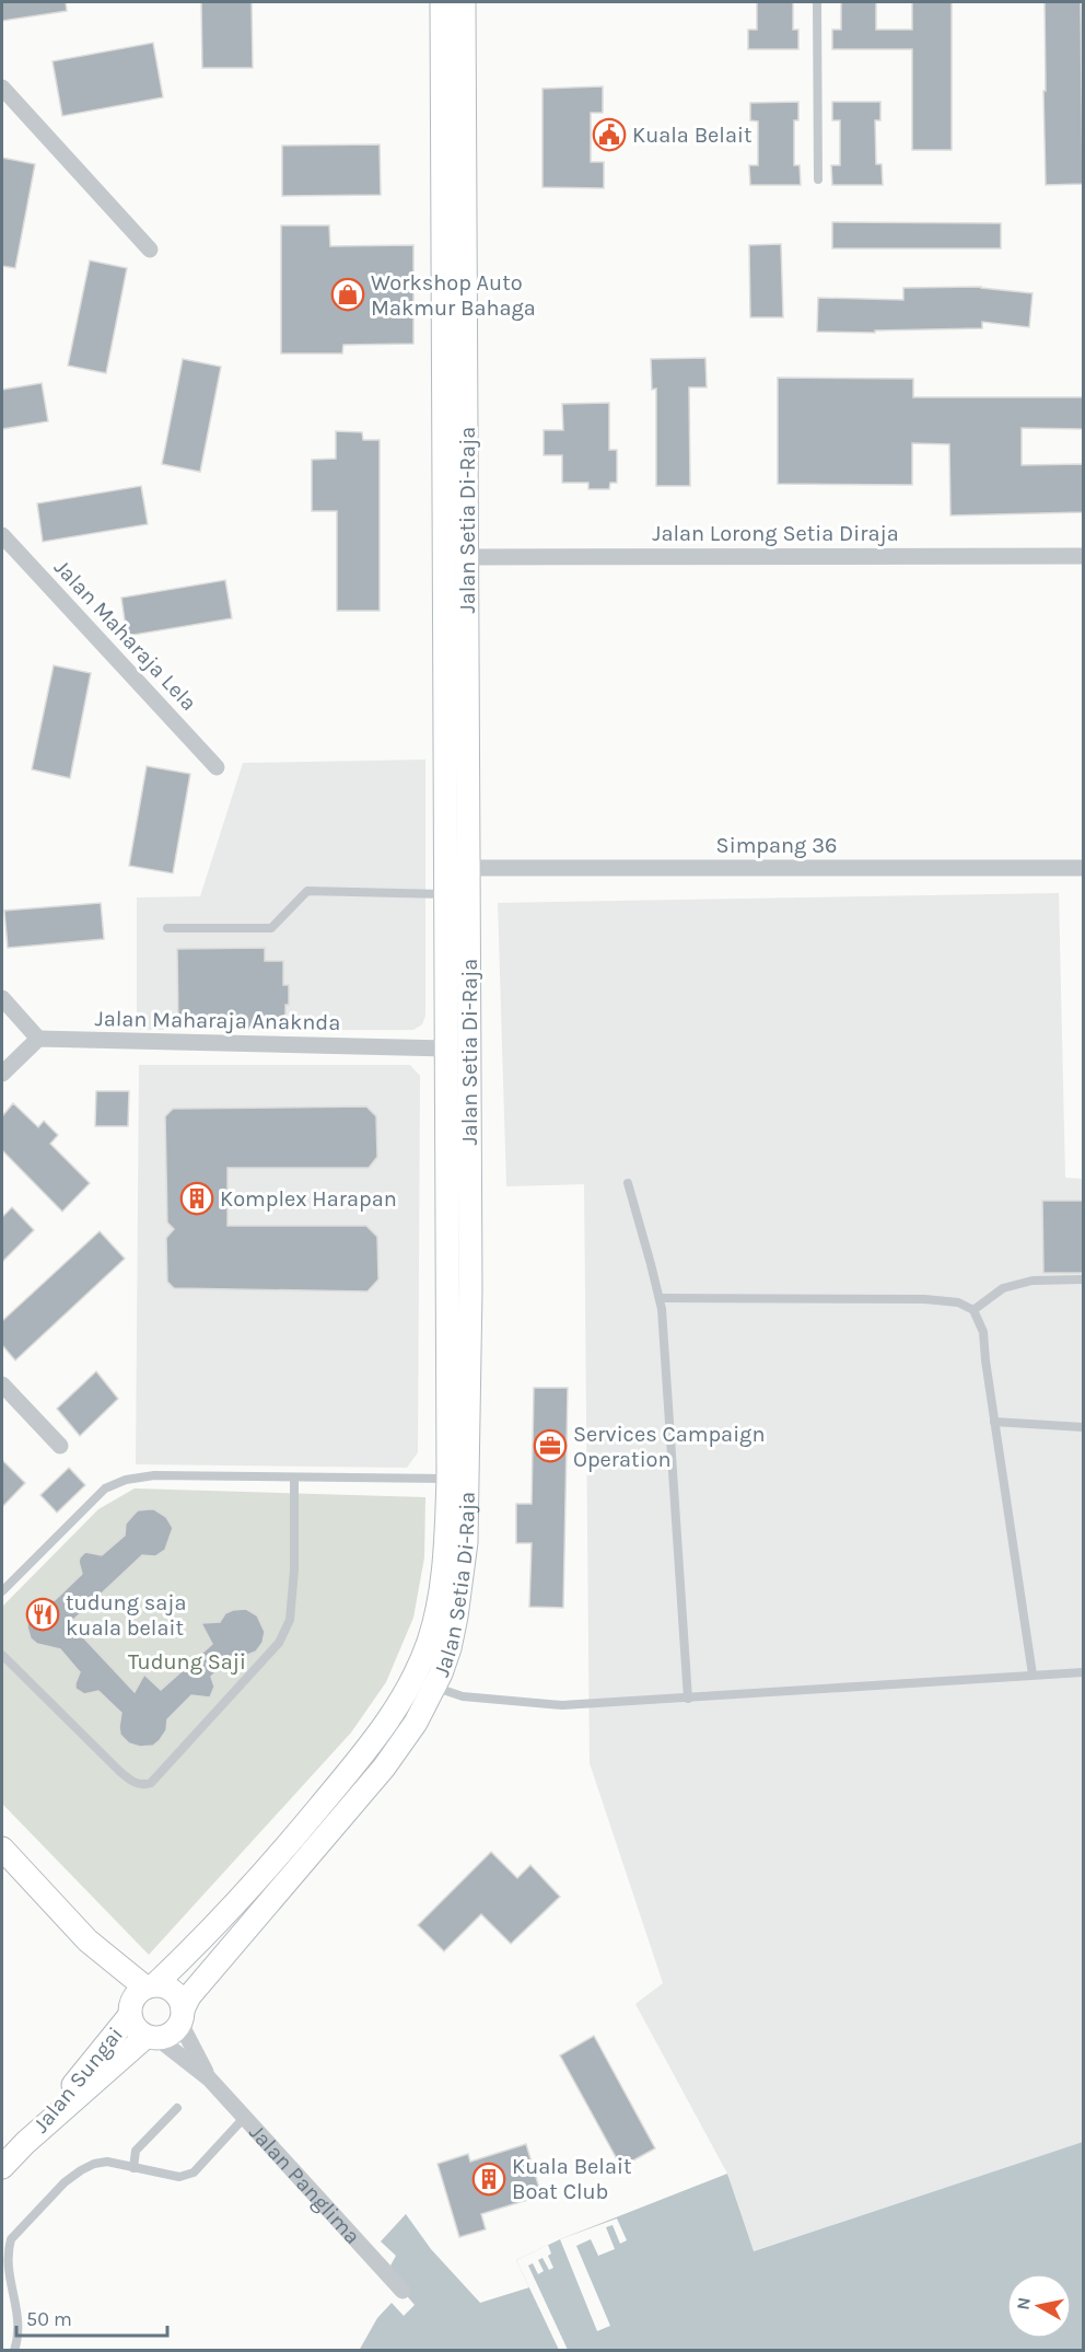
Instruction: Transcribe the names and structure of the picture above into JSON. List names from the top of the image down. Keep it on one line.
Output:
{"streets":{"main road":["Jalan Setia Di-Raja","Jalan Sungai"],"street":["Jalan Lorong Setia Diraja","Jalan Maharaja Lela","Simpang 36","Jalan Maharaja Anaknda","Jalan Panglima"]},"crossings":[["Jalan Setia Di-Raja","Jalan Lorong Setia Diraja"],["Jalan Setia Di-Raja","Simpang 36"],["Jalan Setia Di-Raja","Jalan Maharaja Anaknda"],["Jalan Setia Di-Raja","Jalan Sungai"],["Jalan Setia Di-Raja","Jalan Panglima"],["Jalan Sungai","Jalan Panglima"]],"parks":["Tudung Saji"],"places":{"public building":["Kuala Belait"],"shop":["Workshop Auto Makmur Bahaga"],"building":["Komplex Harapan","Kuala Belait Boat Club"],"office":["Services Campaign Operation"],"restaurant":["tudung saja kuala belait"]},"scale_bar":"50 m","north":"left"}
